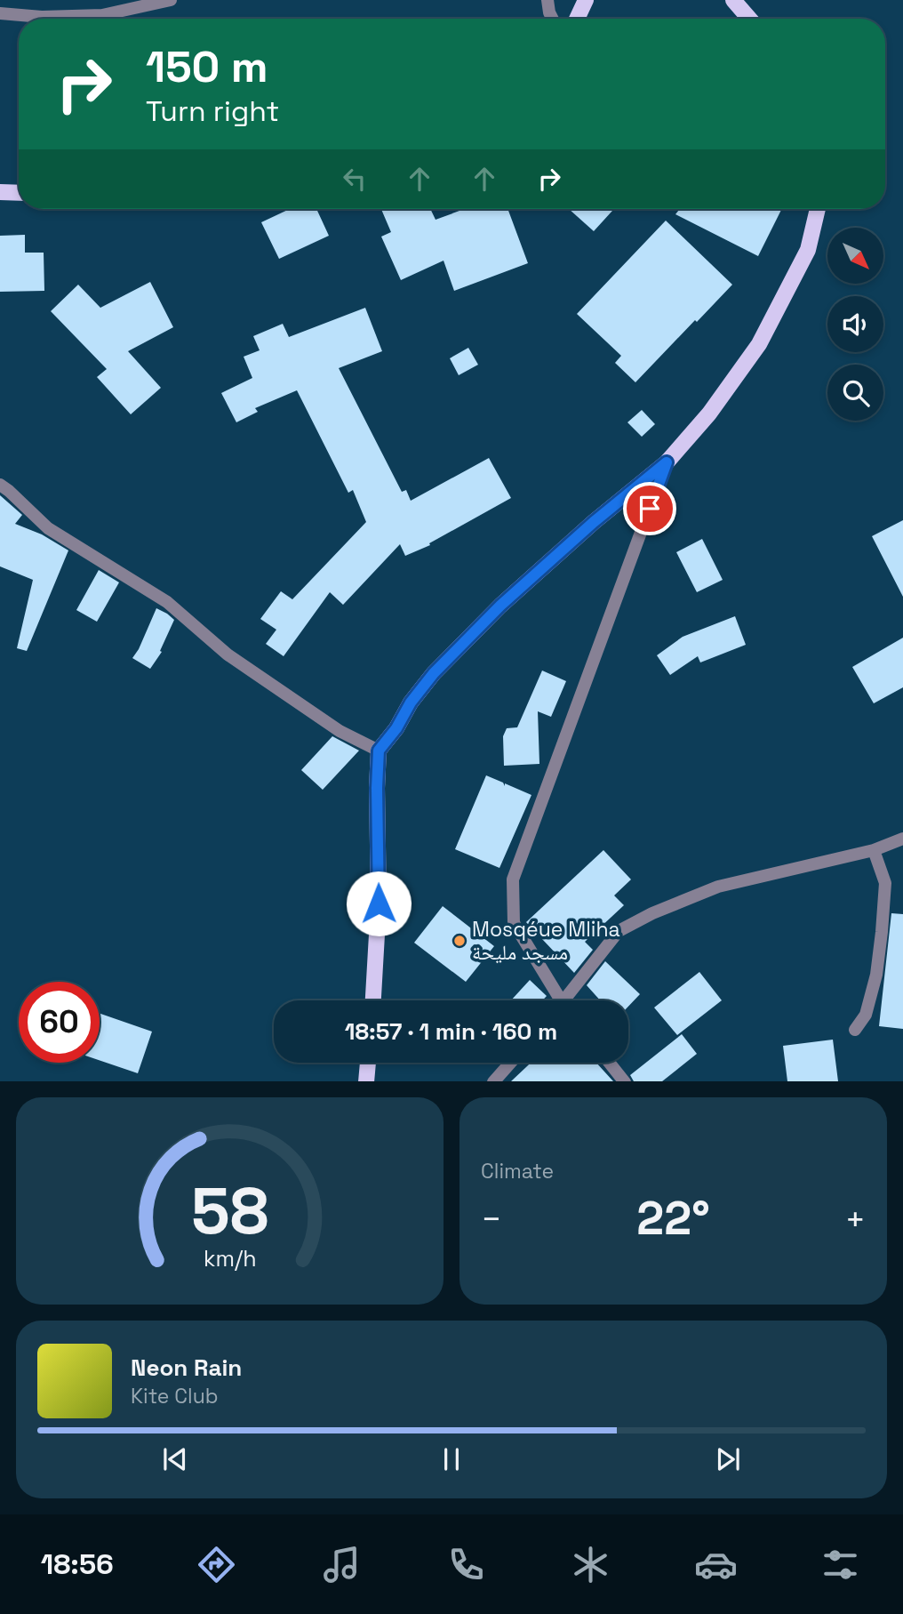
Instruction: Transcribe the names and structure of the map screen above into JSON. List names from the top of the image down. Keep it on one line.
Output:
{"places":["Mosqéue Mliha مسجد مليحة"],"north":"bottom right","page":{"turn":["150 m","Turn right"],"limit":"60","trip":"18:57 · 1 min · 160 m","tile":"Climate","heat":["−","22°","+"],"song":["Neon Rain","Kite Club"],"tabs":"18:56","gauge":["58","km/h"]}}
